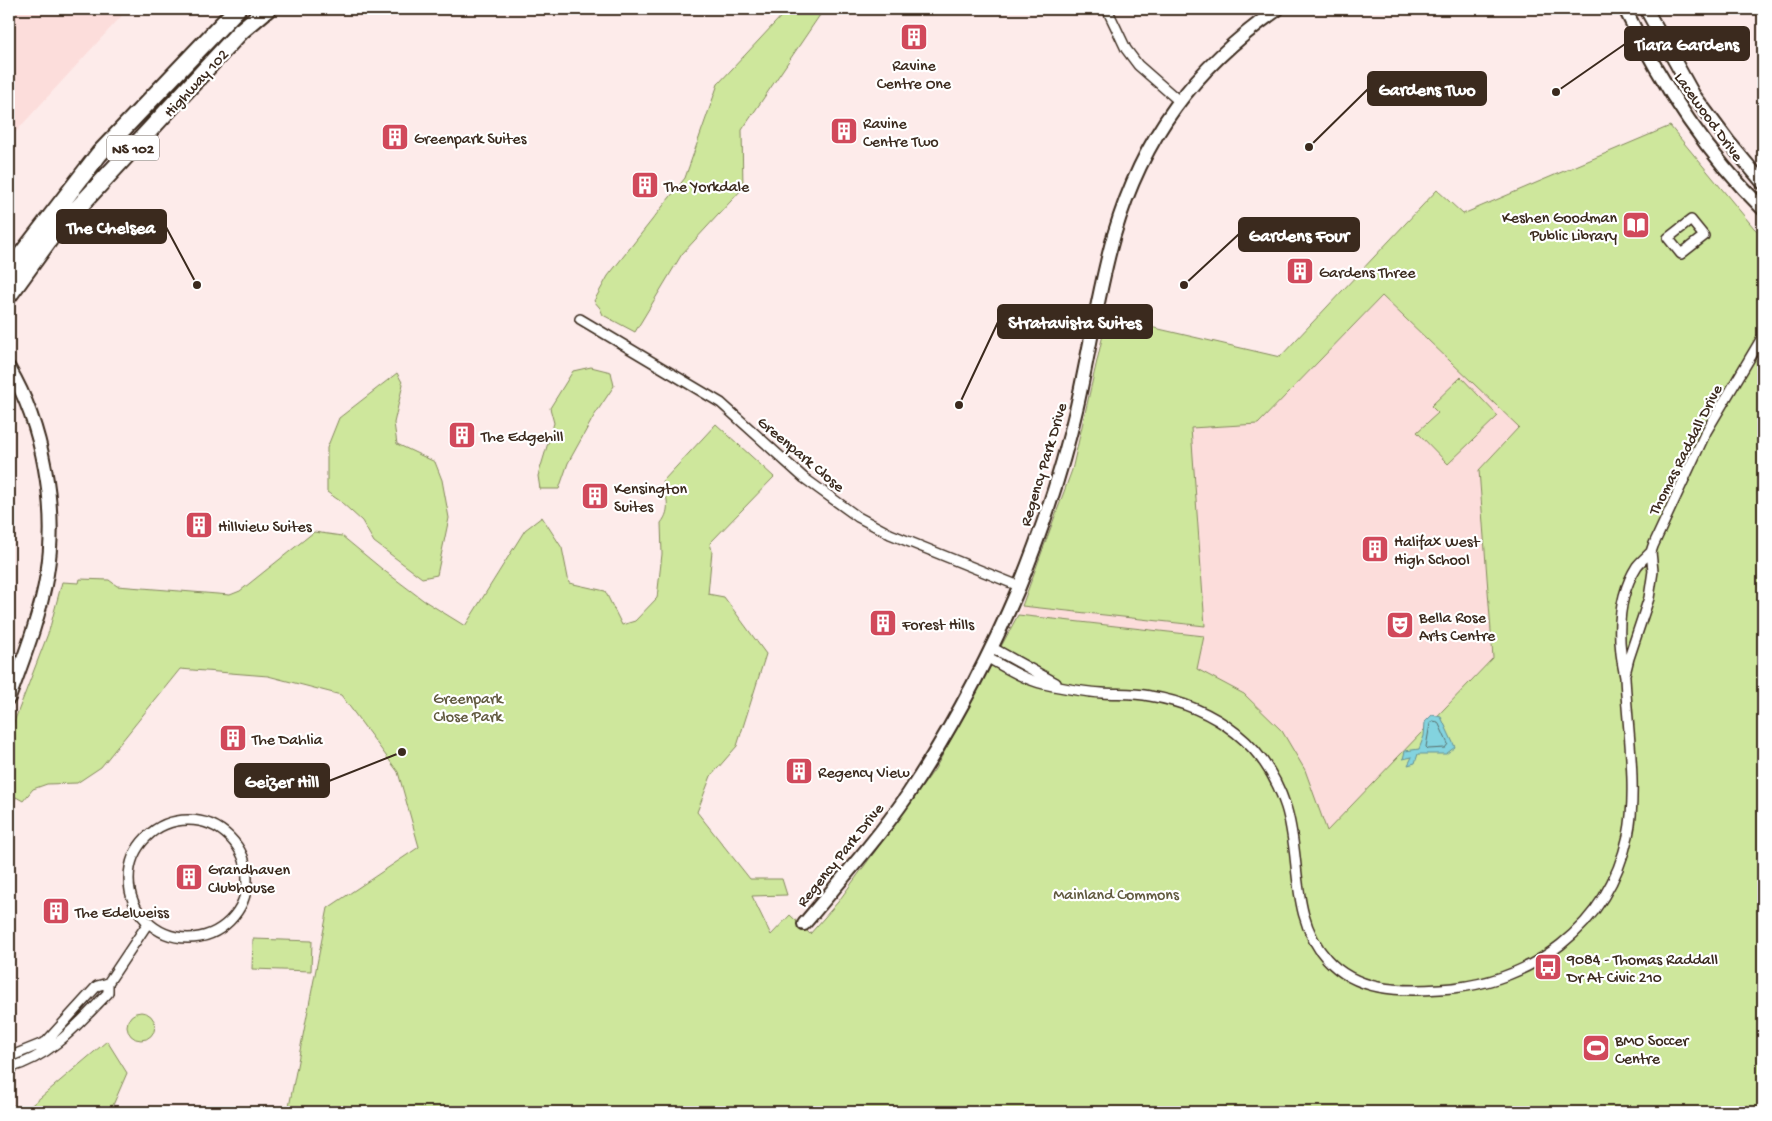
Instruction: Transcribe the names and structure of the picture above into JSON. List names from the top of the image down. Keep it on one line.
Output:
{"streets":{"highway":["Highway 102","NS 102"],"street":["Lacewood Drive","Thomas Raddall Drive","Greenpark Close","Regency Park Drive"]},"crossings":[["Thomas Raddall Drive","Regency Park Drive"],["Greenpark Close","Regency Park Drive"]],"parks":["Greenpark Close Park","Mainland Commons"],"places":{"building":["Ravine Centre One","Ravine Centre Two","Greenpark Suites","The Yorkdale","Gardens Three","The Edgehill","Kensington Suites","Hillview Suites","Halifax West High School","Forest Hills","The Dahlia","Regency View","Grandhaven Clubhouse","The Edelweiss"],"other":["Tiara Gardens","Gardens Two","The Chelsea","Gardens Four","Stratavista Suites","Geizer Hill"],"library":["Keshen Goodman Public Library"],"theatre":["Bella Rose Arts Centre"],"bus stop":["9084 - Thomas Raddall Dr At Civic 210"],"sports":["BMO Soccer Centre"]}}
